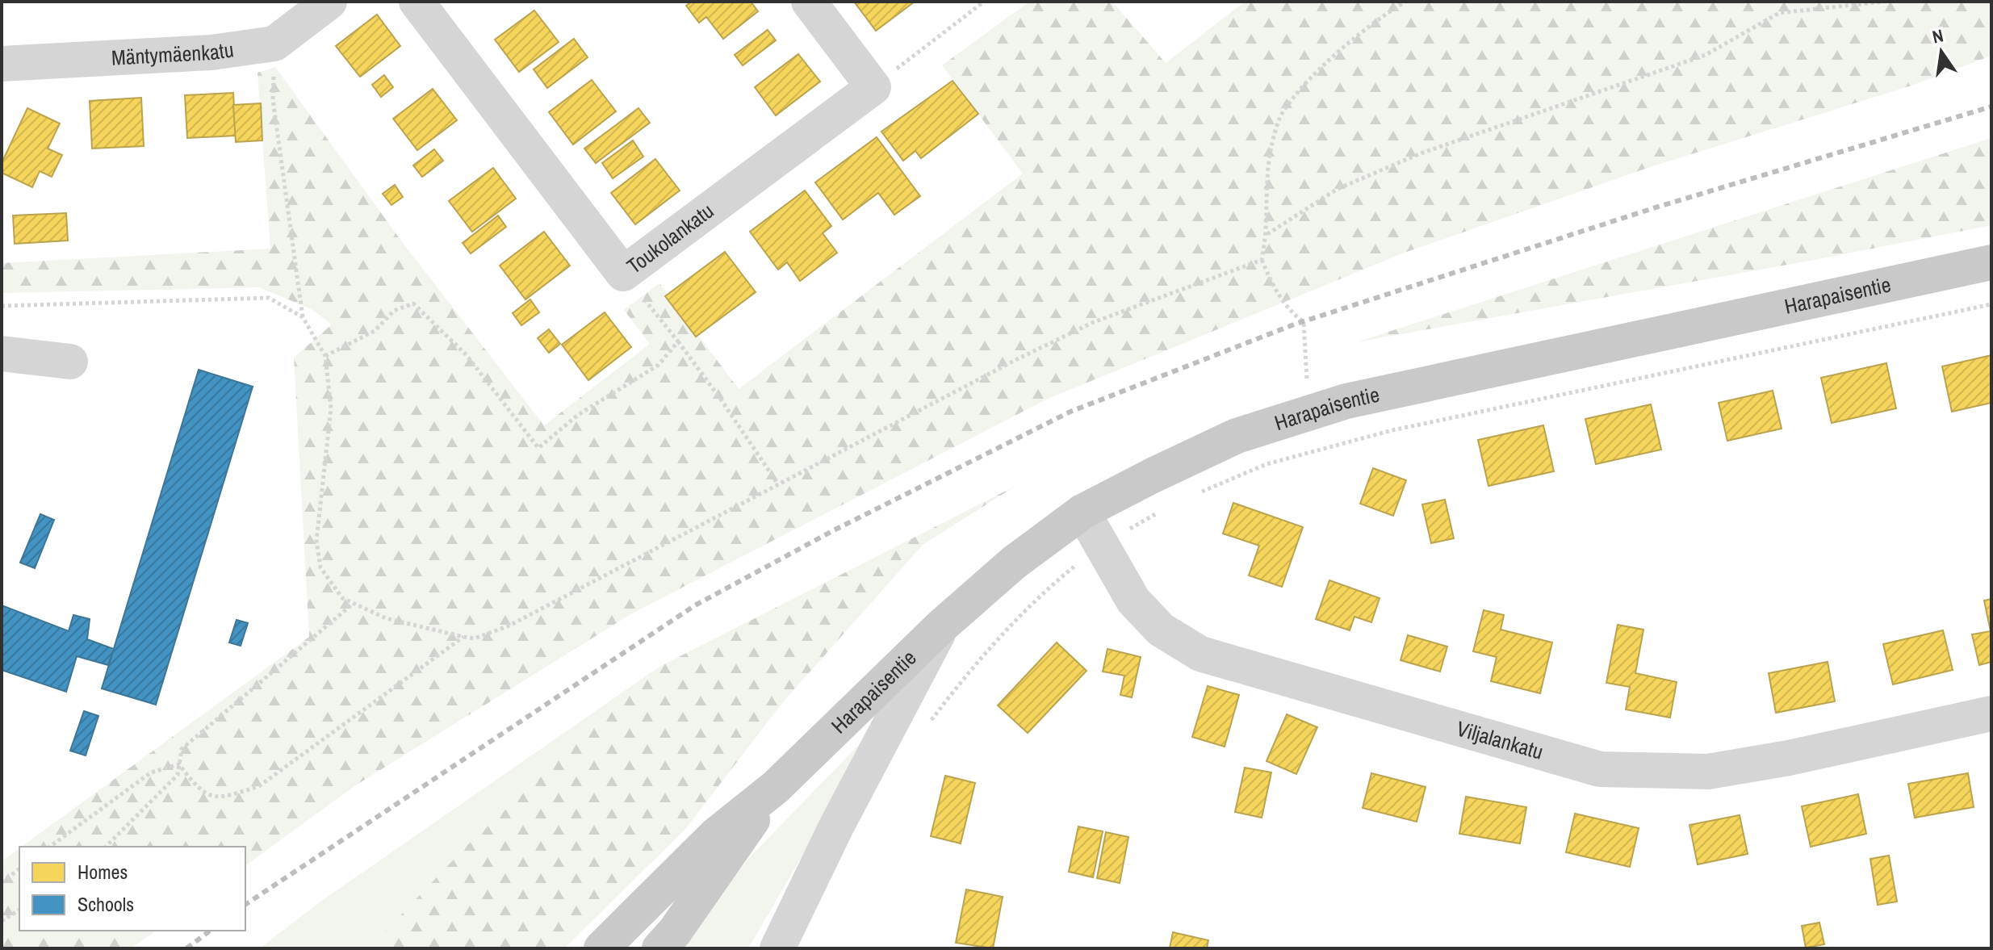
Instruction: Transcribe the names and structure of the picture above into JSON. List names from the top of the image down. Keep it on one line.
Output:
{"streets":{"main road":["Harapaisentie"],"street":["Mäntymäenkatu","Toukolankatu","Viljalankatu"]},"crossings":[["Harapaisentie","Viljalankatu"]],"legend":["Homes","Schools"],"north":"top"}
